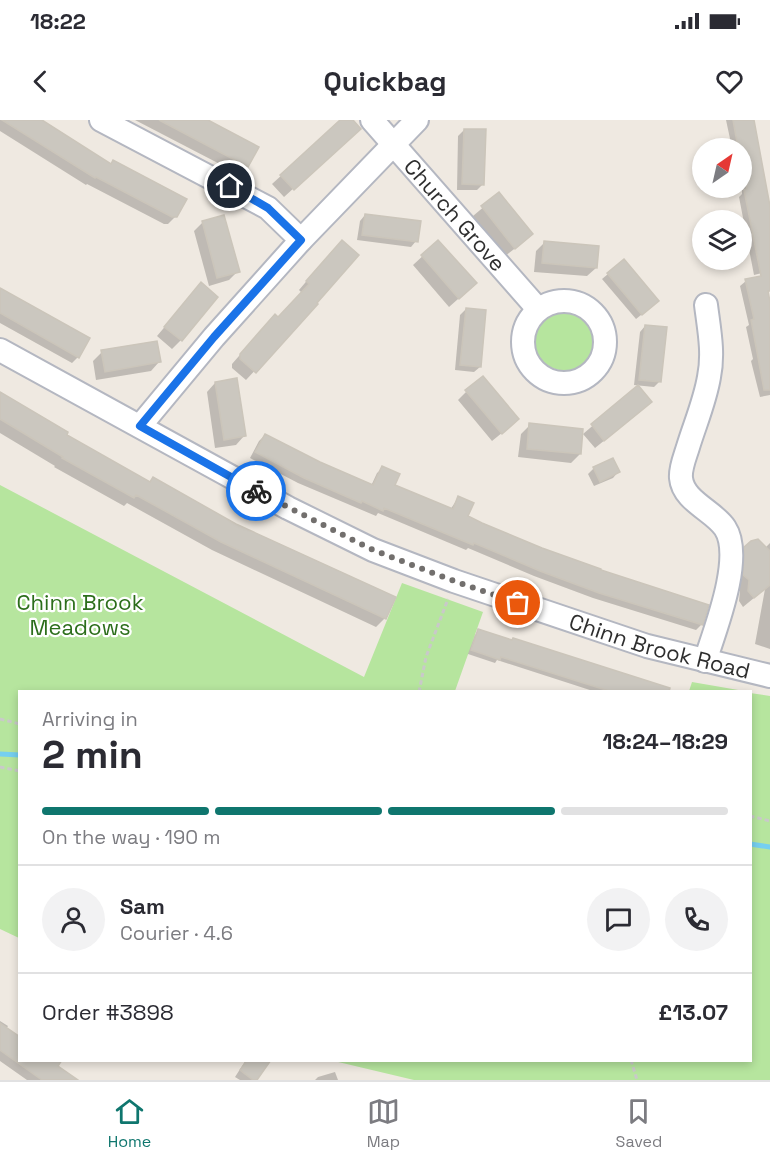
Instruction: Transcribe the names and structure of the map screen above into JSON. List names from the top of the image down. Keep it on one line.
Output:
{"streets":{"street":["Church Grove","Chinn Brook Road"]},"parks":["Chinn Brook Meadows"],"north":"top right","page":{"status":"18:22","header":"Quickbag","heading":["2 min","Arriving in","18:24–18:29"],"panel":["Sam","Courier · 4.6","Order #3898","£13.07"],"bar":"On the way · 190 m","tabs":["Home","Map","Saved"]}}
